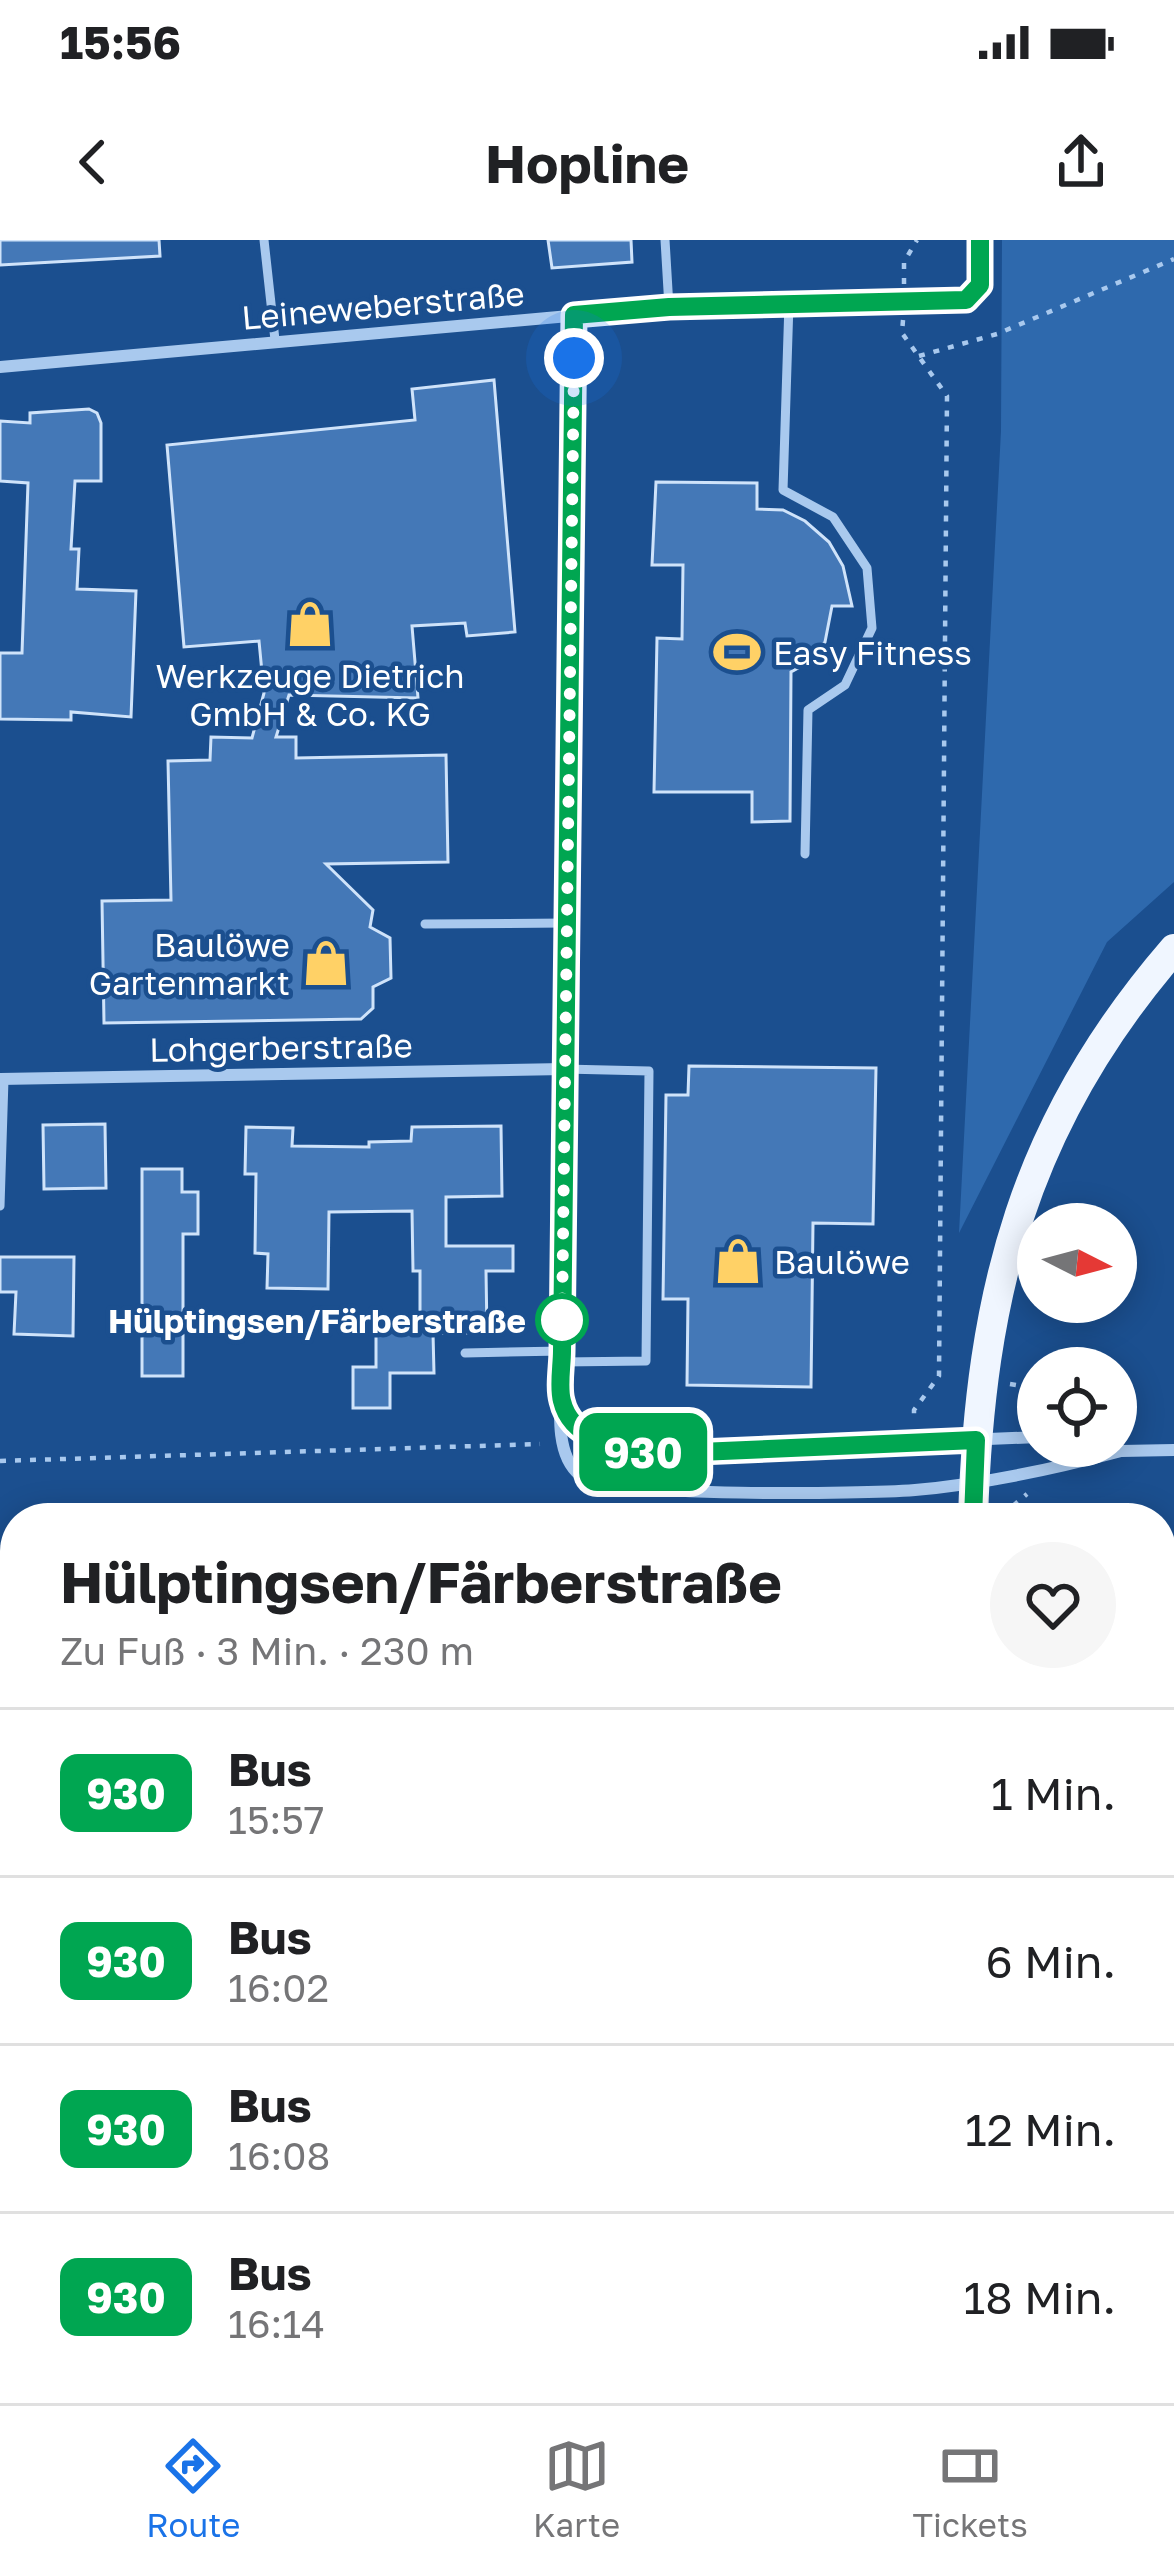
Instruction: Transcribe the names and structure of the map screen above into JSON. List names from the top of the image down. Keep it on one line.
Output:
{"streets":{"street":["Leineweberstraße","Lohgerberstraße"]},"places":{"shop":["Werkzeuge Dietrich GmbH & Co. KG","Baulöwe Gartenmarkt","Baulöwe"],"sports":["Easy Fitness"],"other":["Hülptingsen/Färberstraße"]},"lines":["bus line 930"],"north":"right","page":{"status":"15:56","header":"Hopline","on_map":"930","heading":["Hülptingsen/Färberstraße","Zu Fuß · 3 Min. · 230 m"],"list":[{"mark":"930","name":"Bus","note":"15:57","value":"1 Min."},{"mark":"930","name":"Bus","note":"16:02","value":"6 Min."},{"mark":"930","name":"Bus","note":"16:08","value":"12 Min."},{"mark":"930","name":"Bus","note":"16:14","value":"18 Min."}],"tabs":["Route","Karte","Tickets"]}}
